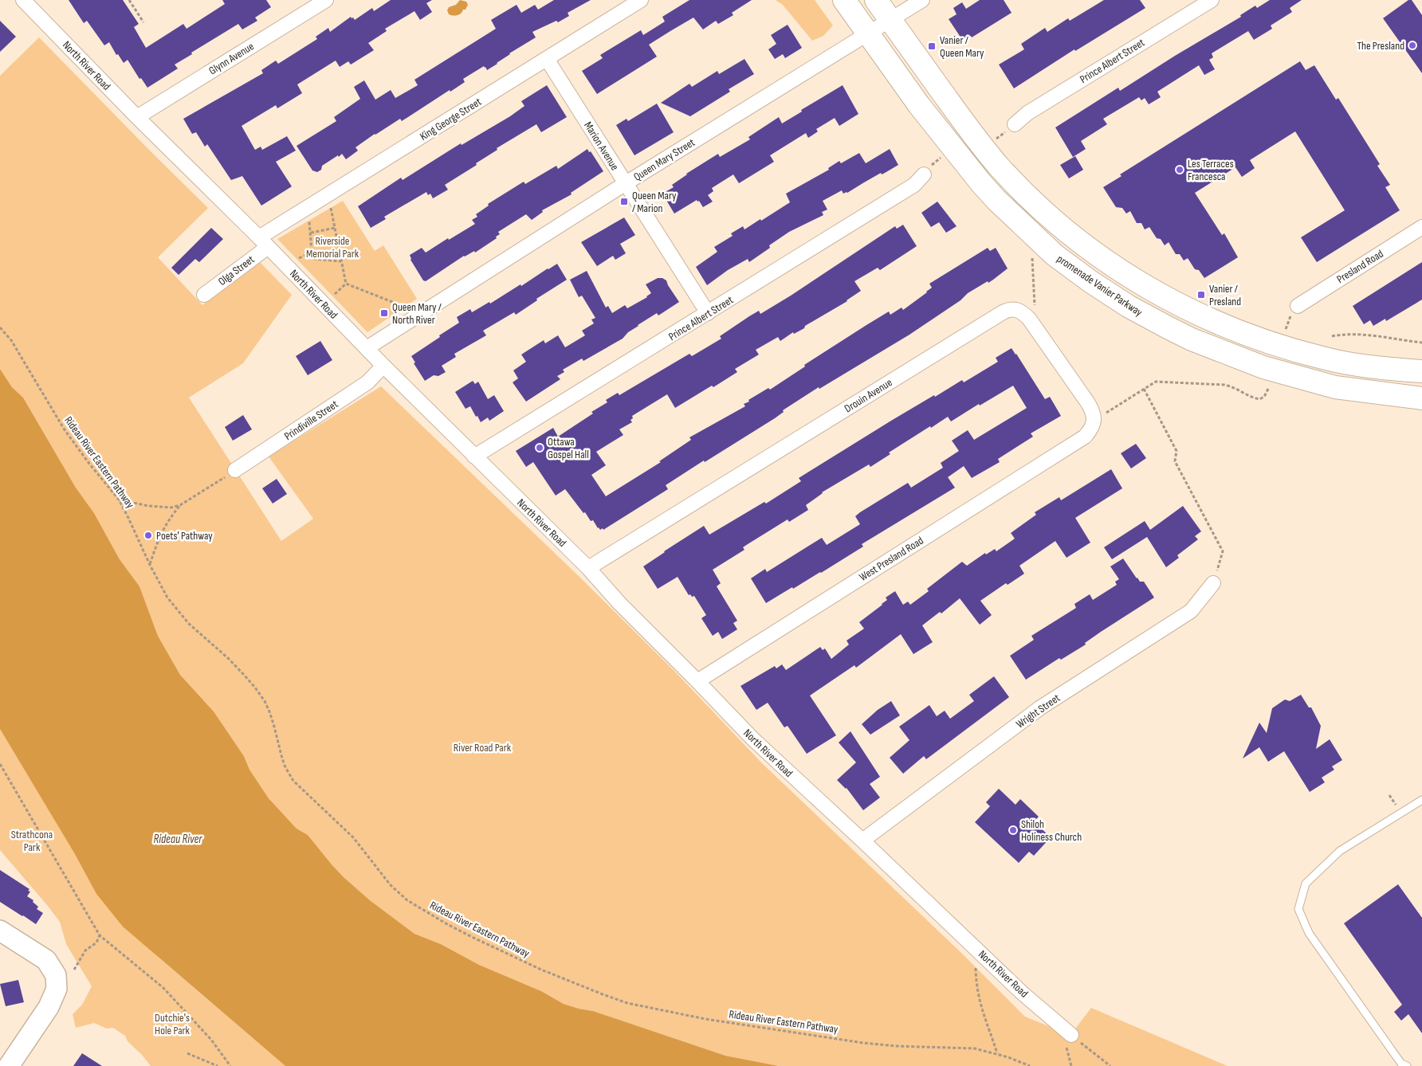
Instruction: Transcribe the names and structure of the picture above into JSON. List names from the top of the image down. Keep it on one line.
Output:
{"streets":{"main road":["promenade Vanier Parkway"],"street":["Glynn Avenue","Prince Albert Street","North River Road","King George Street","Marion Avenue","Queen Mary Street","Presland Road","Olga Street","Drouin Avenue","Prindiville Street","West Presland Road","Wright Street"],"path":["Rideau River Eastern Pathway"]},"crossings":[["Glynn Avenue","North River Road"],["Prince Albert Street","North River Road"],["Prince Albert Street","Marion Avenue"],["North River Road","King George Street"],["North River Road","Queen Mary Street"],["North River Road","Olga Street"],["North River Road","Drouin Avenue"],["North River Road","Prindiville Street"],["North River Road","West Presland Road"],["North River Road","Wright Street"],["King George Street","Marion Avenue"],["King George Street","Olga Street"],["Marion Avenue","Queen Mary Street"],["Queen Mary Street","promenade Vanier Parkway"],["Drouin Avenue","West Presland Road"]],"water":["Rideau River"],"parks":["Riverside Memorial Park","River Road Park","Strathcona Park","Dutchie's Hole Park"],"places":{"other":["The Presland","Les Terraces Francesca","Ottawa Gospel Hall","Poets' Pathway","Shiloh Holiness Church"],"transit":["Vanier / Queen Mary","Queen Mary / Marion","Vanier / Presland","Queen Mary / North River"]}}
